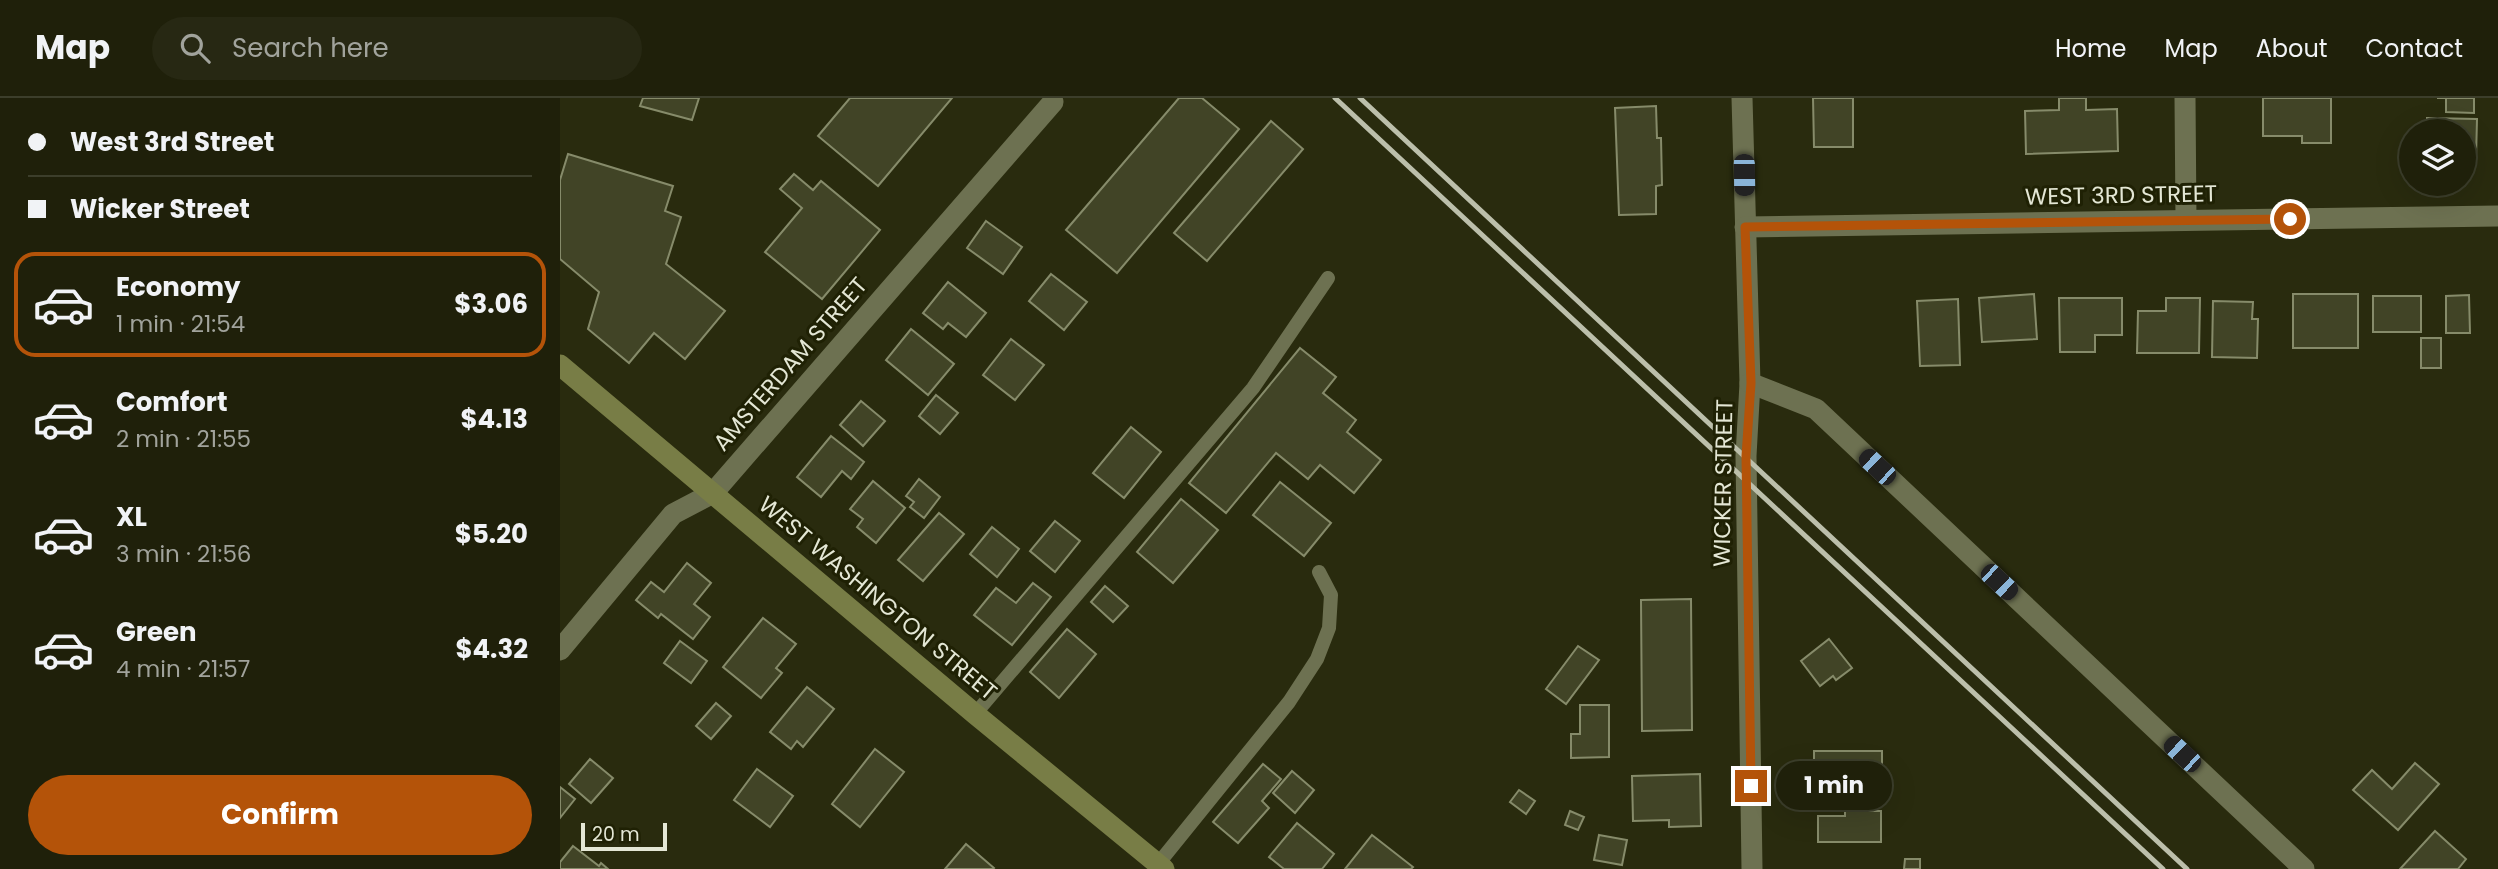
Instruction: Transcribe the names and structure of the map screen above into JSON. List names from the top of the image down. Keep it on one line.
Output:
{"streets":{"main road":["WEST WASHINGTON STREET"],"street":["WEST 3RD STREET","AMSTERDAM STREET","WICKER STREET"]},"crossings":[["WEST 3RD STREET","WICKER STREET"],["AMSTERDAM STREET","WEST WASHINGTON STREET"]],"scale_bar":"20 m","page":{"header":"Map","search":"Search here","nav":["Home","Map","About","Contact"],"banner":["West 3rd Street","Wicker Street"],"list":[{"name":"Economy","note":"1 min · 21:54","value":"$3.06"},{"name":"Comfort","note":"2 min · 21:55","value":"$4.13"},{"name":"XL","note":"3 min · 21:56","value":"$5.20"},{"name":"Green","note":"4 min · 21:57","value":"$4.32"}],"buttons":"Confirm","bubble":"1 min","scale":"20 m"}}
